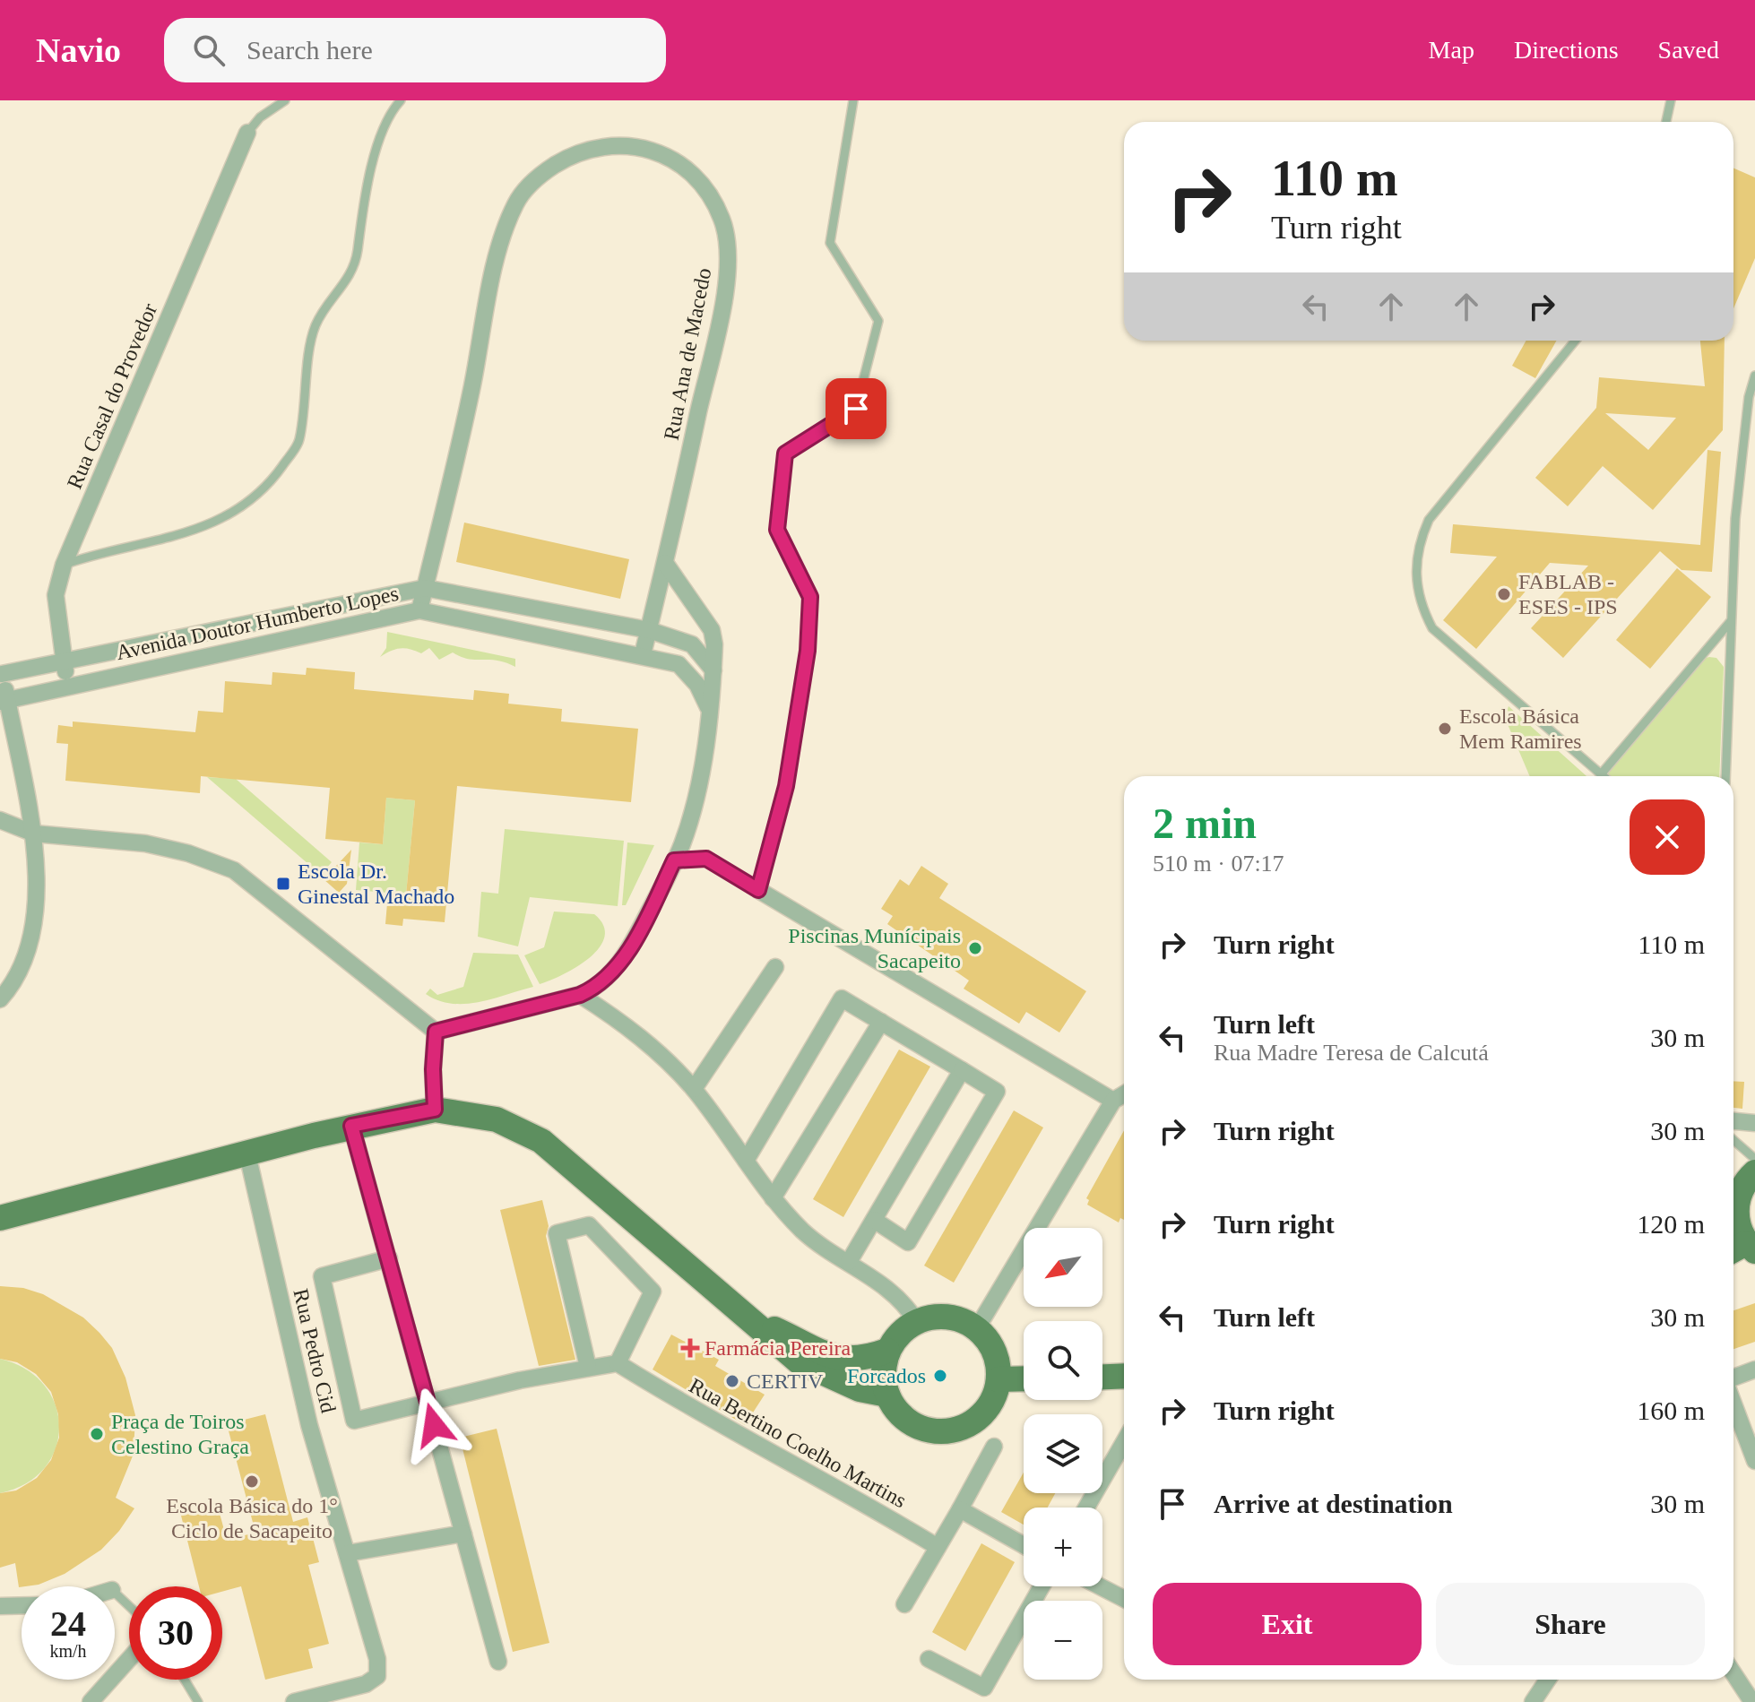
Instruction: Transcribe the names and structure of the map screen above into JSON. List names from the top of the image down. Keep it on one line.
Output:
{"streets":{"street":["Rua Ana de Macedo","Rua Casal do Provedor","Avenida Doutor Humberto Lopes","Rua Pedro Cid","Rua Bertino Coelho Martins"]},"crossings":[["Rua Ana de Macedo","Avenida Doutor Humberto Lopes"],["Rua Casal do Provedor","Avenida Doutor Humberto Lopes"]],"places":{"other":["FABLAB - ESES - IPS","Escola Básica Mem Ramires","Piscinas Munícipais Sacapeito","Forcados","CERTIV","Praça de Toiros Celestino Graça","Escola Básica do 1° Ciclo de Sacapeito"],"transit":["Escola Dr. Ginestal Machado"],"health":["Farmácia Pereira"]},"north":"bottom left","page":{"header":"Navio","search":"Search here","nav":["Map","Directions","Saved"],"turn":["110 m","Turn right"],"heading":["2 min","510 m · 07:17"],"list":[{"name":"Turn right","value":"110 m"},{"name":"Turn left","note":"Rua Madre Teresa de Calcutá","value":"30 m"},{"name":"Turn right","value":"30 m"},{"name":"Turn right","value":"120 m"},{"name":"Turn left","value":"30 m"},{"name":"Turn right","value":"160 m"},{"name":"Arrive at destination","value":"30 m"}],"map_buttons":["+","−"],"buttons":["Exit","Share"],"speed":"24 km/h","limit":"30"}}
